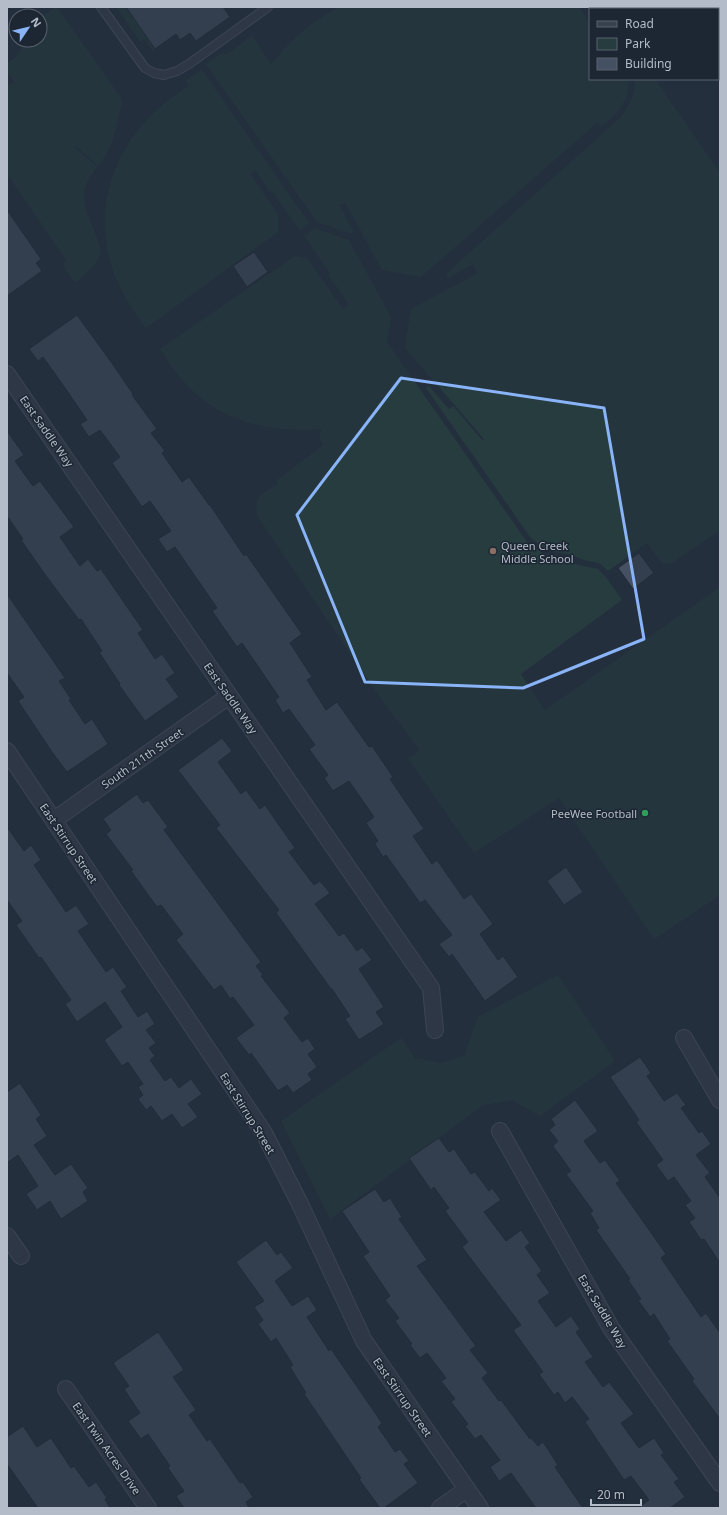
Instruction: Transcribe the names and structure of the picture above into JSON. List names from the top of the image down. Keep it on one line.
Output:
{"streets":{"street":["East Saddle Way","South 211th Street","East Stirrup Street","East Twin Acres Drive"]},"crossings":[["East Saddle Way","South 211th Street"],["South 211th Street","East Stirrup Street"]],"places":["Queen Creek Middle School","PeeWee Football"],"legend":["Road","Park","Building"],"scale_bar":"20 m","north":"top right"}
